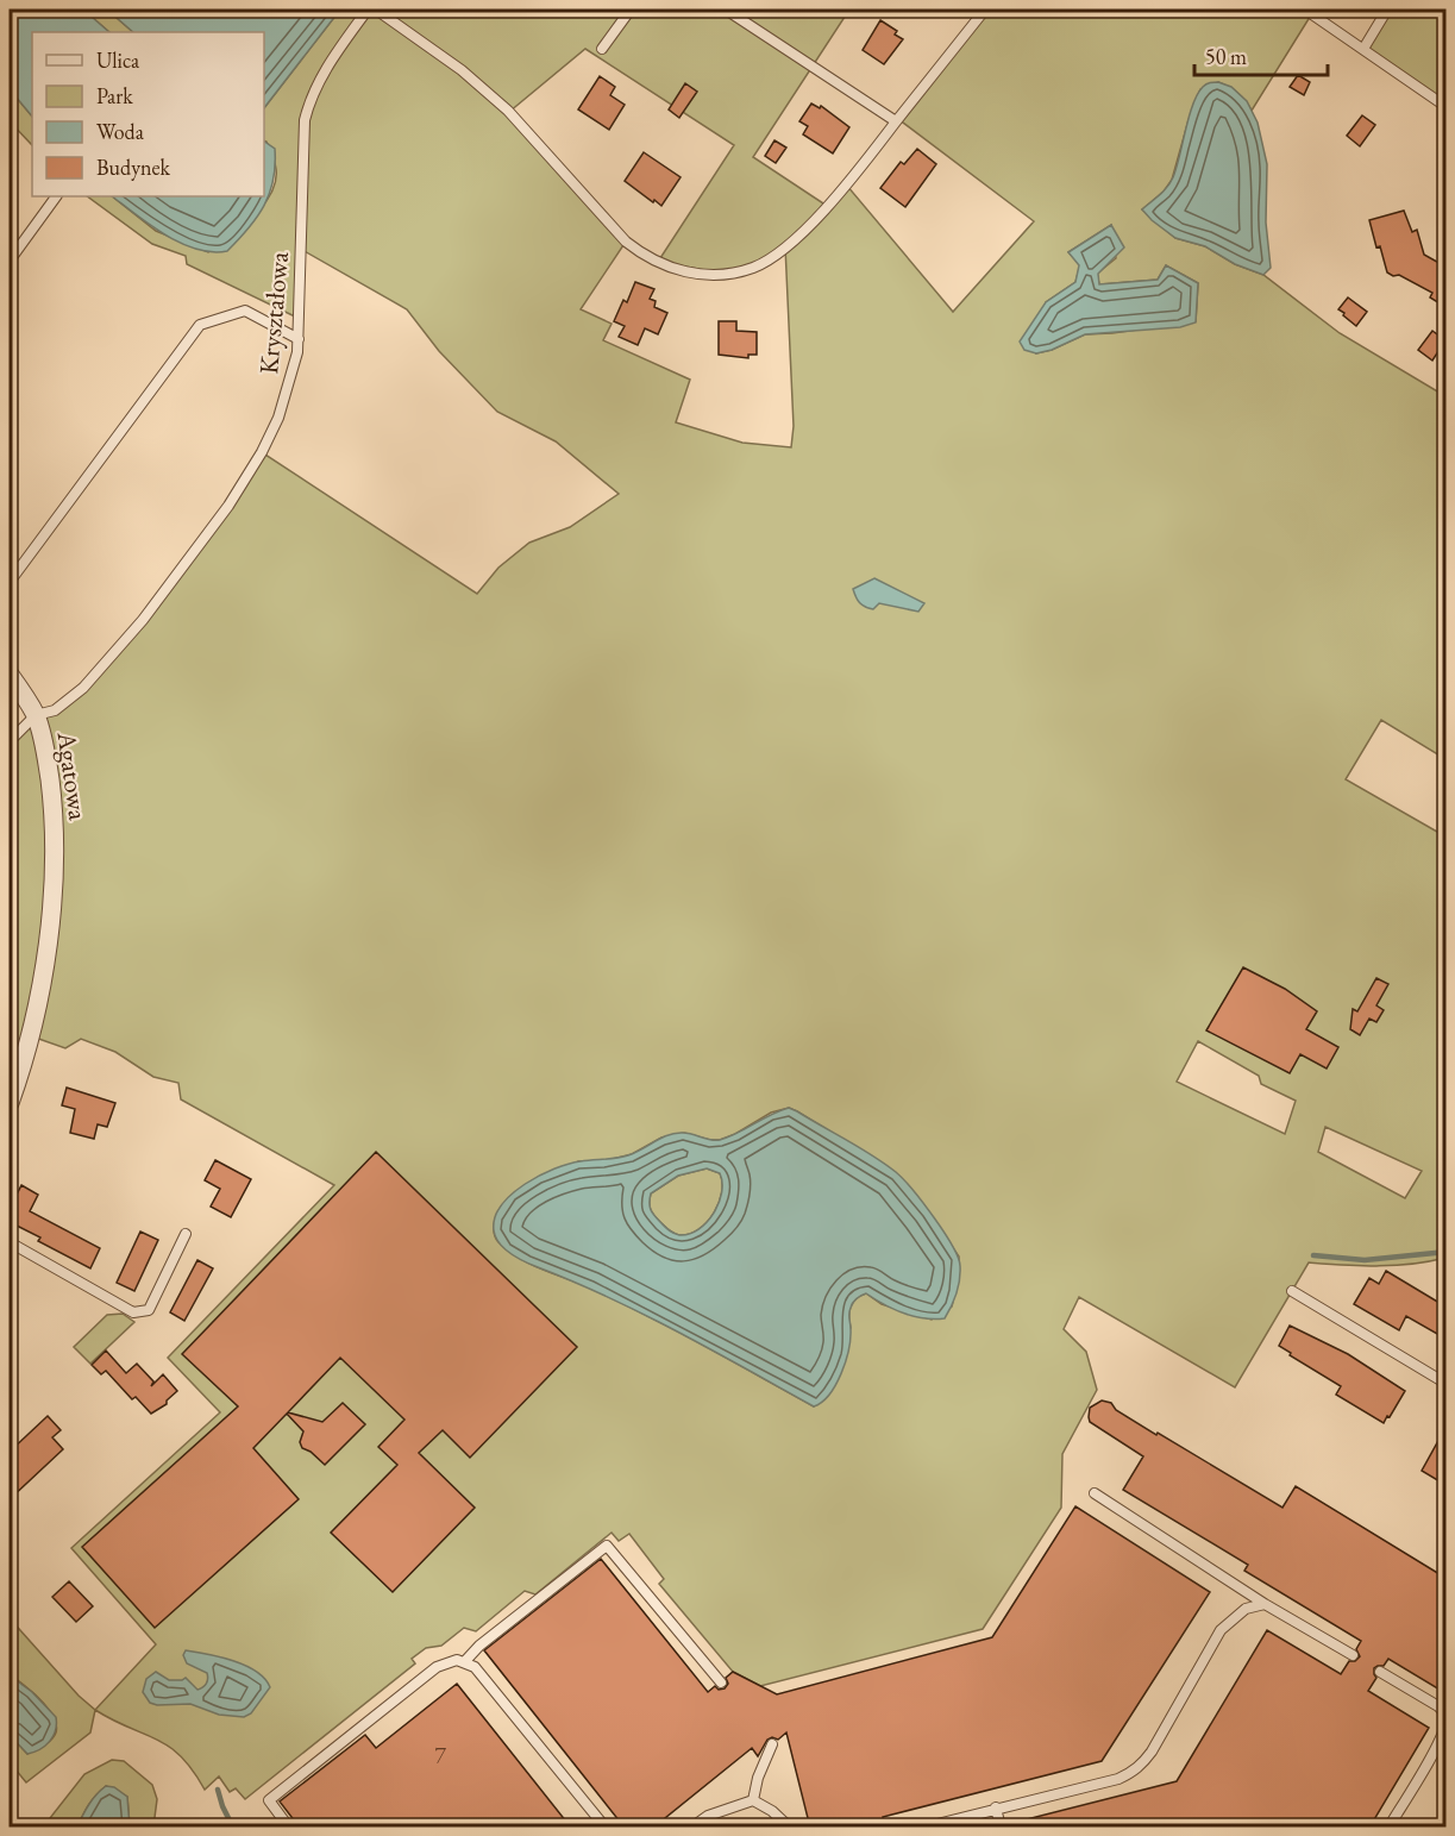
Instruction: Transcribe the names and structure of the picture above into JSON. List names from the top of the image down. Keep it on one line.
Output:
{"streets":{"street":["Agatowa"],"lane":["Kryształowa"]},"crossings":[["Kryształowa","Agatowa"]],"house_numbers":["7"],"legend":["Ulica","Park","Woda","Budynek"],"scale_bar":"50 m"}
